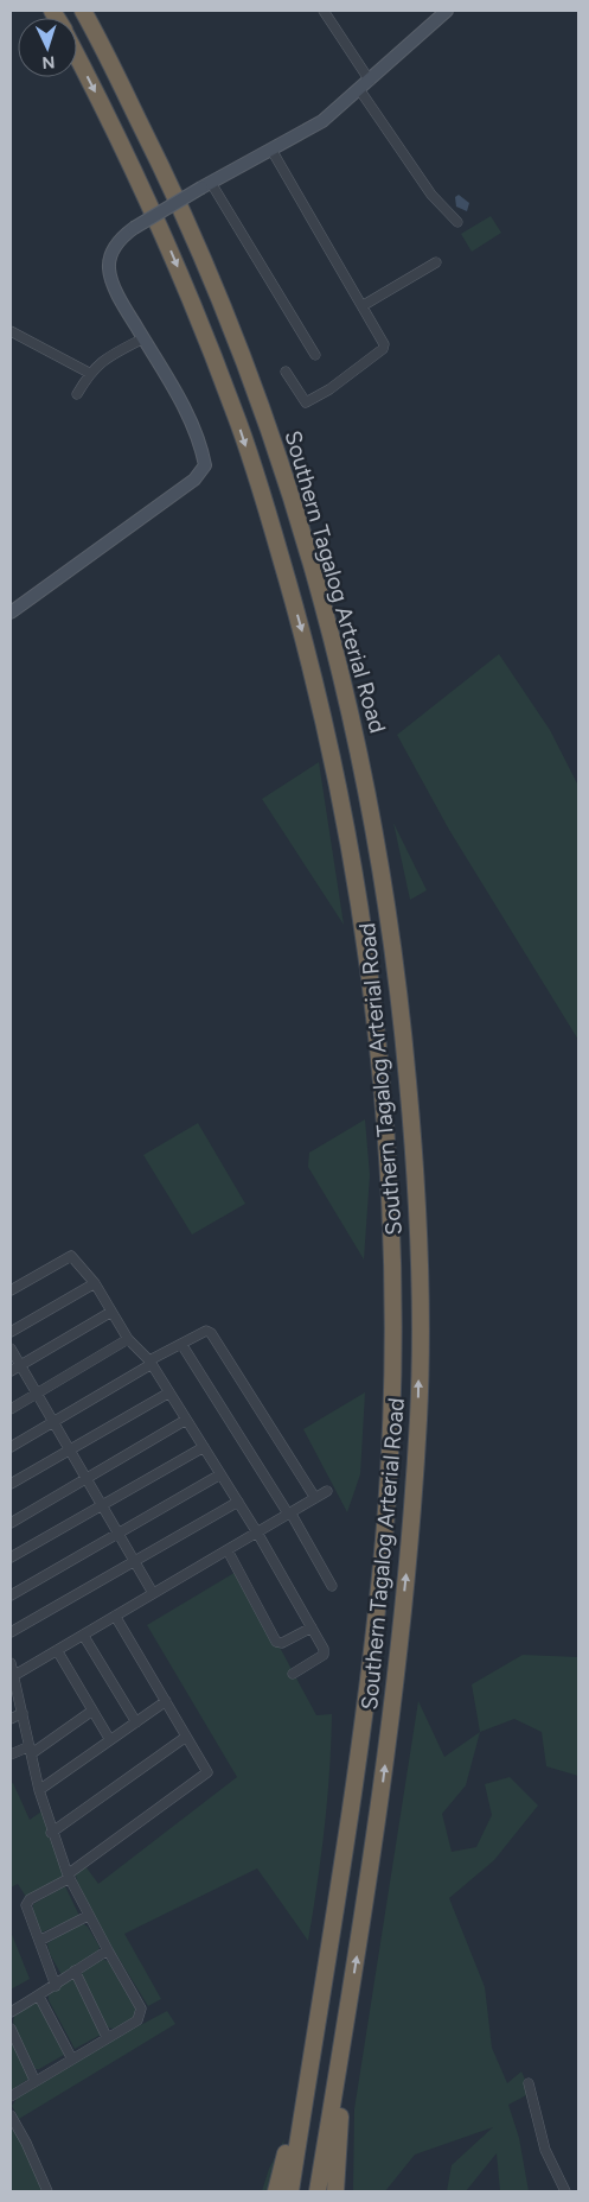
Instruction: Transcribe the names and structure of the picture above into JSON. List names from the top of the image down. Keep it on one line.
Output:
{"streets":{"highway":["Southern Tagalog Arterial Road"]},"north":"bottom"}
